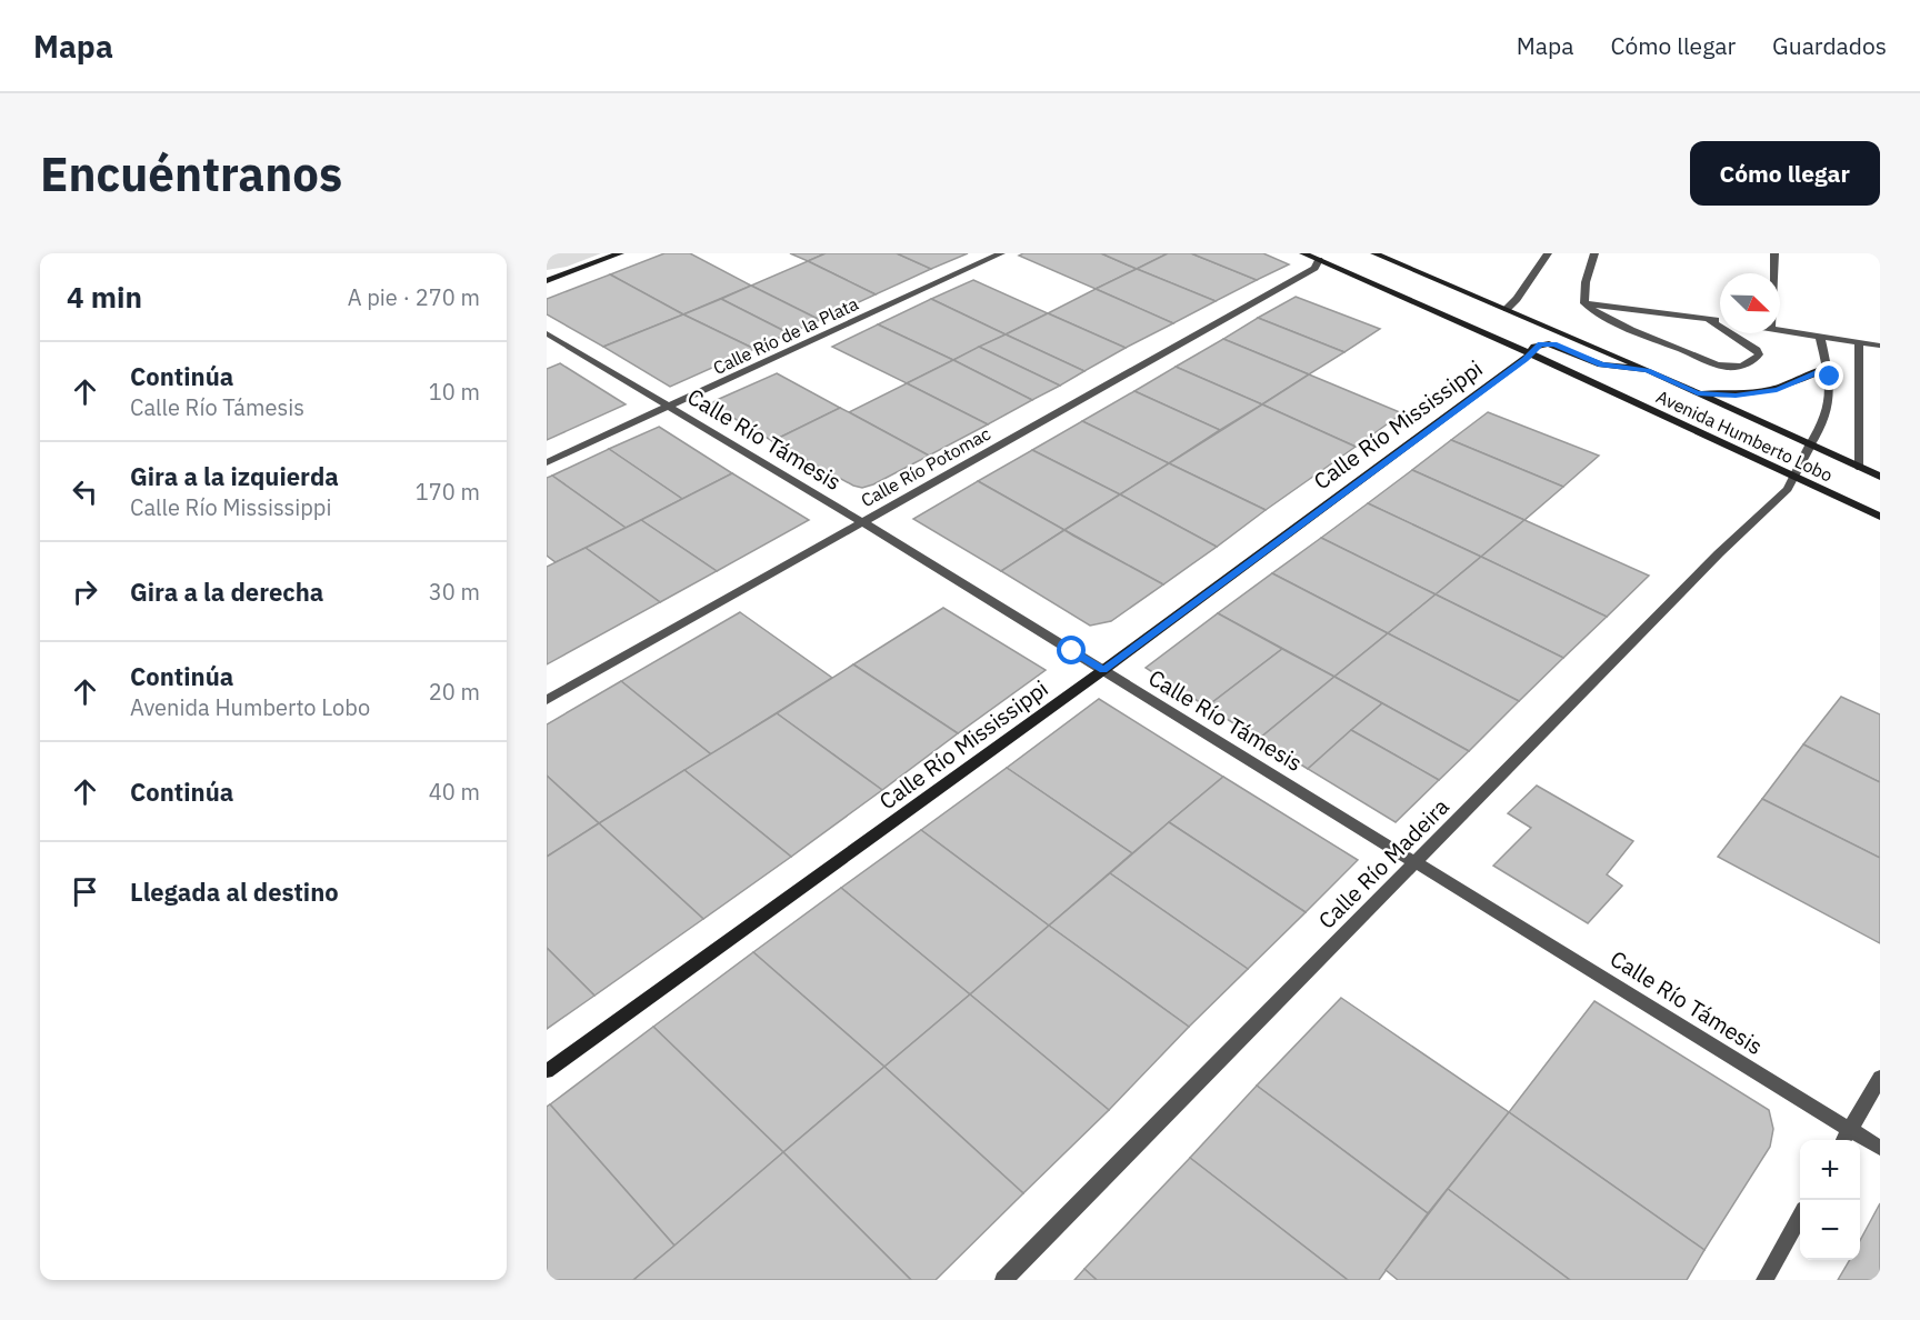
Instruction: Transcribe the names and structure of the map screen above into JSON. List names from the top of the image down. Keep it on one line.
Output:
{"streets":{"main road":["Calle Río Mississippi","Avenida Humberto Lobo"],"street":["Calle Río de la Plata","Calle Río Támesis","Calle Río Potomac","Calle Río Madeira"]},"crossings":[["Calle Río de la Plata","Calle Río Támesis"],["Calle Río Mississippi","Avenida Humberto Lobo"],["Calle Río Mississippi","Calle Río Támesis"],["Avenida Humberto Lobo","Calle Río Potomac"],["Avenida Humberto Lobo","Calle Río Madeira"],["Calle Río Támesis","Calle Río Potomac"],["Calle Río Támesis","Calle Río Madeira"]],"north":"bottom right","page":{"header":"Mapa","nav":["Mapa","Cómo llegar","Guardados"],"buttons":"Cómo llegar","title":"Encuéntranos","heading":["4 min","A pie · 270 m"],"list":[["Continúa","Calle Río Támesis","10 m"],["Gira a la izquierda","Calle Río Mississippi","170 m"],["Gira a la derecha","30 m"],["Continúa","Avenida Humberto Lobo","20 m"],["Continúa","40 m"],"Llegada al destino"],"map_buttons":["+","−"]}}
